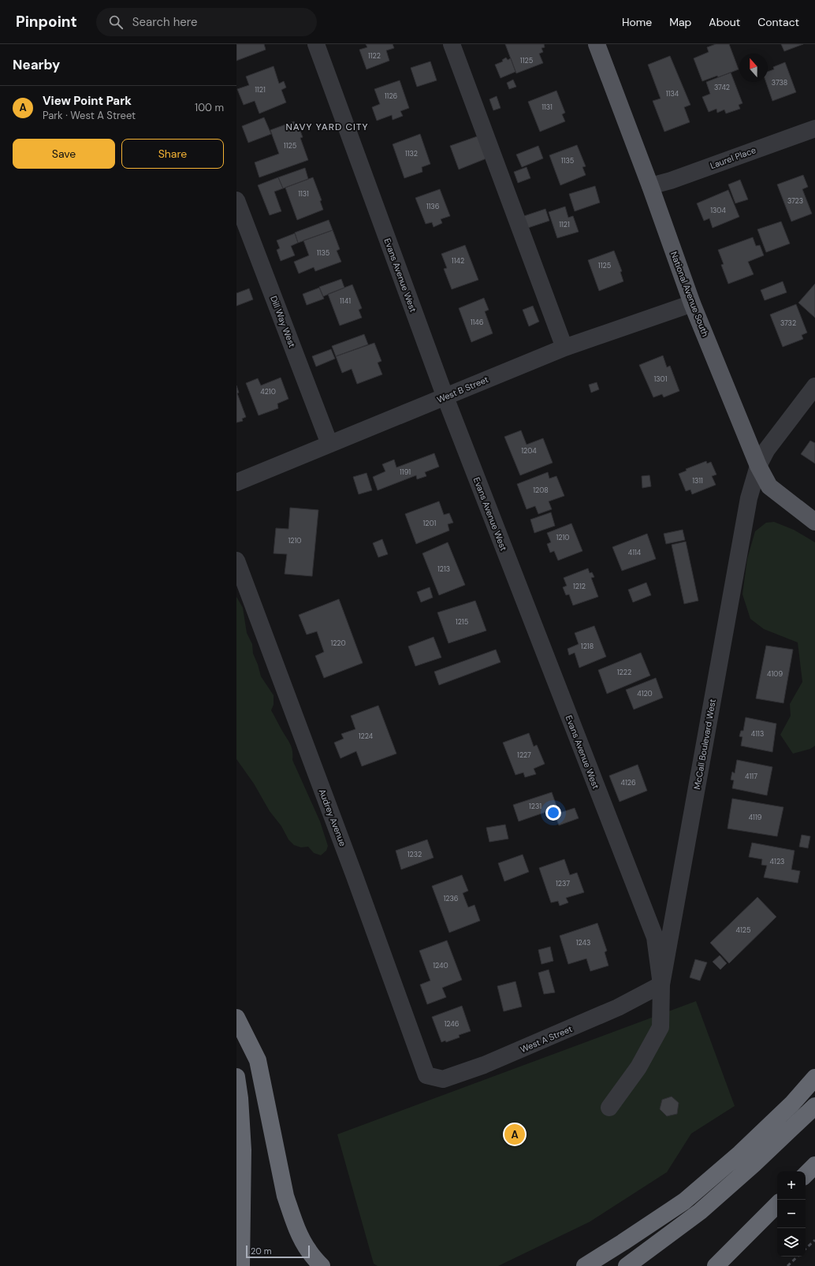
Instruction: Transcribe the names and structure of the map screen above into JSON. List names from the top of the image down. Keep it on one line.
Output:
{"streets":{"main road":["National Avenue South"],"street":["Laurel Place","Evans Avenue West","Dill Way West","West B Street","McCall Boulevard West","Audrey Avenue","West A Street"]},"crossings":[["Laurel Place","National Avenue South"],["Evans Avenue West","West B Street"],["Evans Avenue West","McCall Boulevard West"],["Evans Avenue West","West A Street"],["National Avenue South","West B Street"],["National Avenue South","McCall Boulevard West"],["Dill Way West","West B Street"],["McCall Boulevard West","West A Street"],["Audrey Avenue","West A Street"]],"districts":["NAVY YARD CITY"],"house_numbers":["1122","1125","3738","3742","1121","1134","1126","1131","1125","1132","1135","1131","3723","1136","1304","1121","1135","1142","1125","1141","1146","3732","1301","4210","1204","1191","1311","1208","1201","1210","1210","4114","1213","1212","1215","1220","1218","1222","4109","4120","4113","1224","1227","4117","4126","1231","4119","1232","4123","1237","1236","4125","1243","1240","1246"],"scale_bar":"20 m","north":"top","page":{"header":"Pinpoint","search":"Search here","nav":["Home","Map","About","Contact"],"heading":"Nearby","list":[{"mark":"A","name":"View Point Park","note":"Park · West A Street","value":"100 m"}],"buttons":["Save","Share"],"pins":"A","map_buttons":["+","−"],"scale":"20 m"}}
